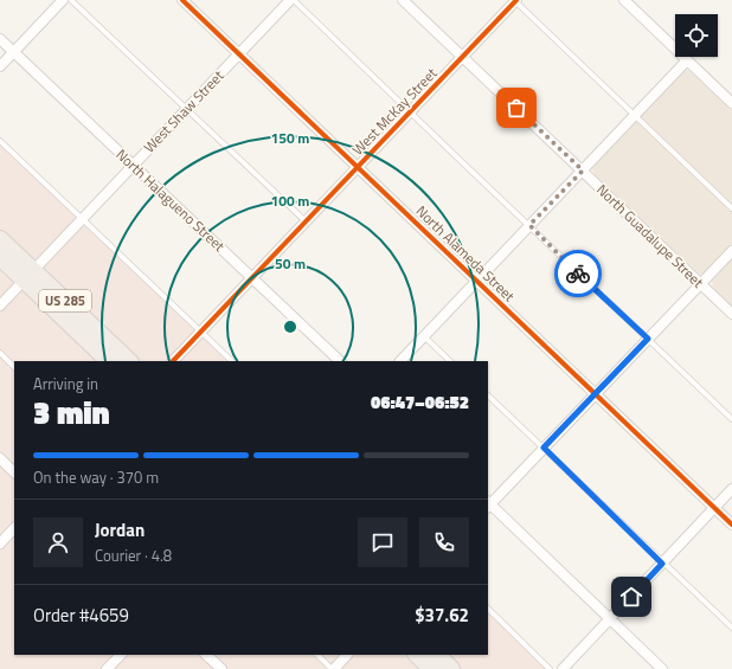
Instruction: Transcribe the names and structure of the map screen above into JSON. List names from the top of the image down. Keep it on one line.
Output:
{"streets":{"highway":["US 285"],"street":["West Shaw Street","West McKay Street","North Halagueno Street","North Guadalupe Street","North Alameda Street"]},"crossings":[["West Shaw Street","North Halagueno Street"],["West Shaw Street","North Alameda Street"],["West Shaw Street","US 285"],["West McKay Street","North Halagueno Street"],["West McKay Street","North Guadalupe Street"],["West McKay Street","North Alameda Street"]],"page":{"heading":["3 min","Arriving in","06:47–06:52"],"panel":["Jordan","Courier · 4.8","Order #4659","$37.62"],"bar":"On the way · 370 m"},"rings":["150 m","100 m","50 m"]}
